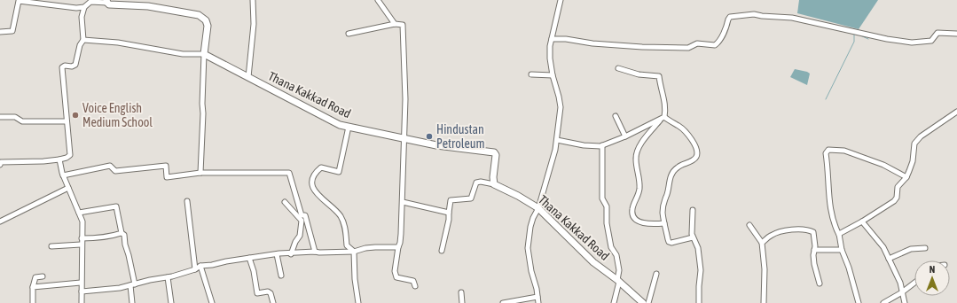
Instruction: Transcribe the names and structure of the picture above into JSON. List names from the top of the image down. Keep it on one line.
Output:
{"streets":{"main road":["Thana Kakkad Road"]},"places":["Voice English Medium School","Hindustan Petroleum"],"north":"top"}
